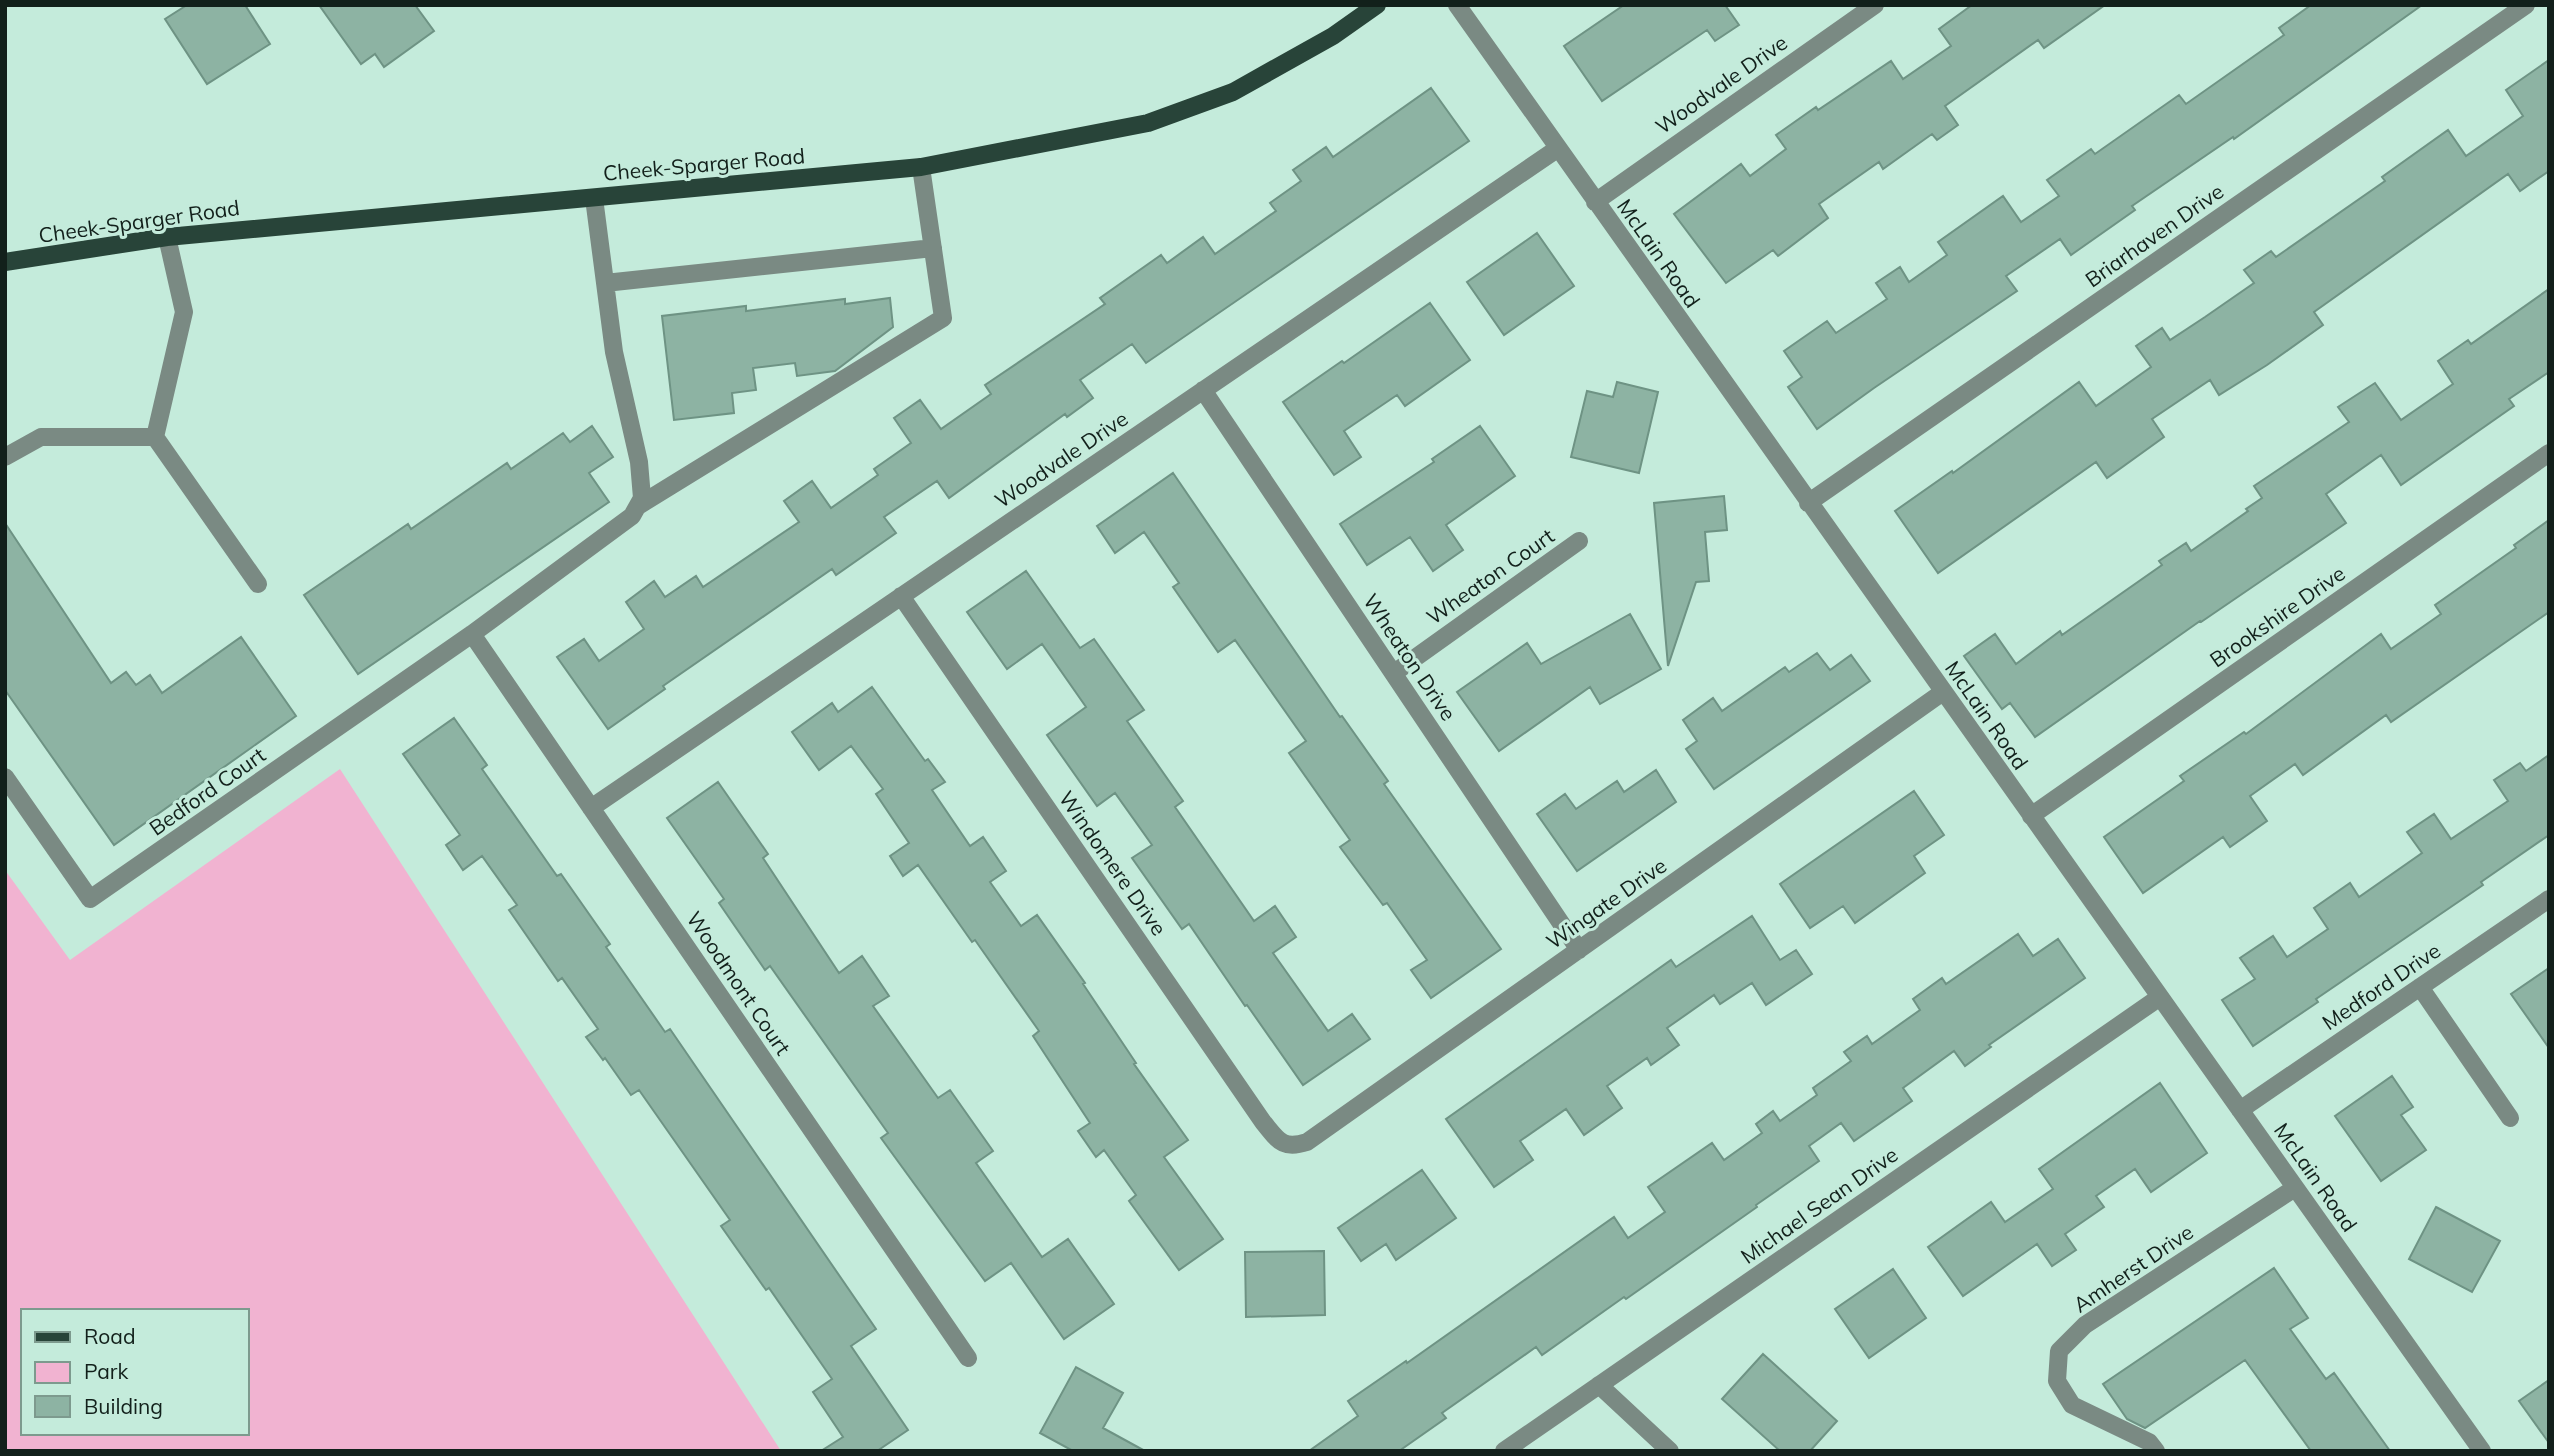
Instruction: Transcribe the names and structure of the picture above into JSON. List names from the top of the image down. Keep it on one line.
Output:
{"streets":{"main road":["Cheek-Sparger Road"],"street":["Woodvale Drive","Briarhaven Drive","McLain Road","Wheaton Court","Brookshire Drive","Wheaton Drive","Bedford Court","Windomere Drive","Wingate Drive","Woodmont Court","Medford Drive","Michael Sean Drive","Amherst Drive"]},"crossings":[["Woodvale Drive","McLain Road"],["Woodvale Drive","Wheaton Drive"],["Woodvale Drive","Windomere Drive"],["Woodvale Drive","Woodmont Court"],["Briarhaven Drive","McLain Road"],["McLain Road","Brookshire Drive"],["McLain Road","Wingate Drive"],["McLain Road","Medford Drive"],["McLain Road","Michael Sean Drive"],["McLain Road","Amherst Drive"],["Wheaton Court","Wheaton Drive"],["Wheaton Drive","Wingate Drive"],["Bedford Court","Woodmont Court"],["Windomere Drive","Wingate Drive"]],"legend":["Road","Park","Building"]}
